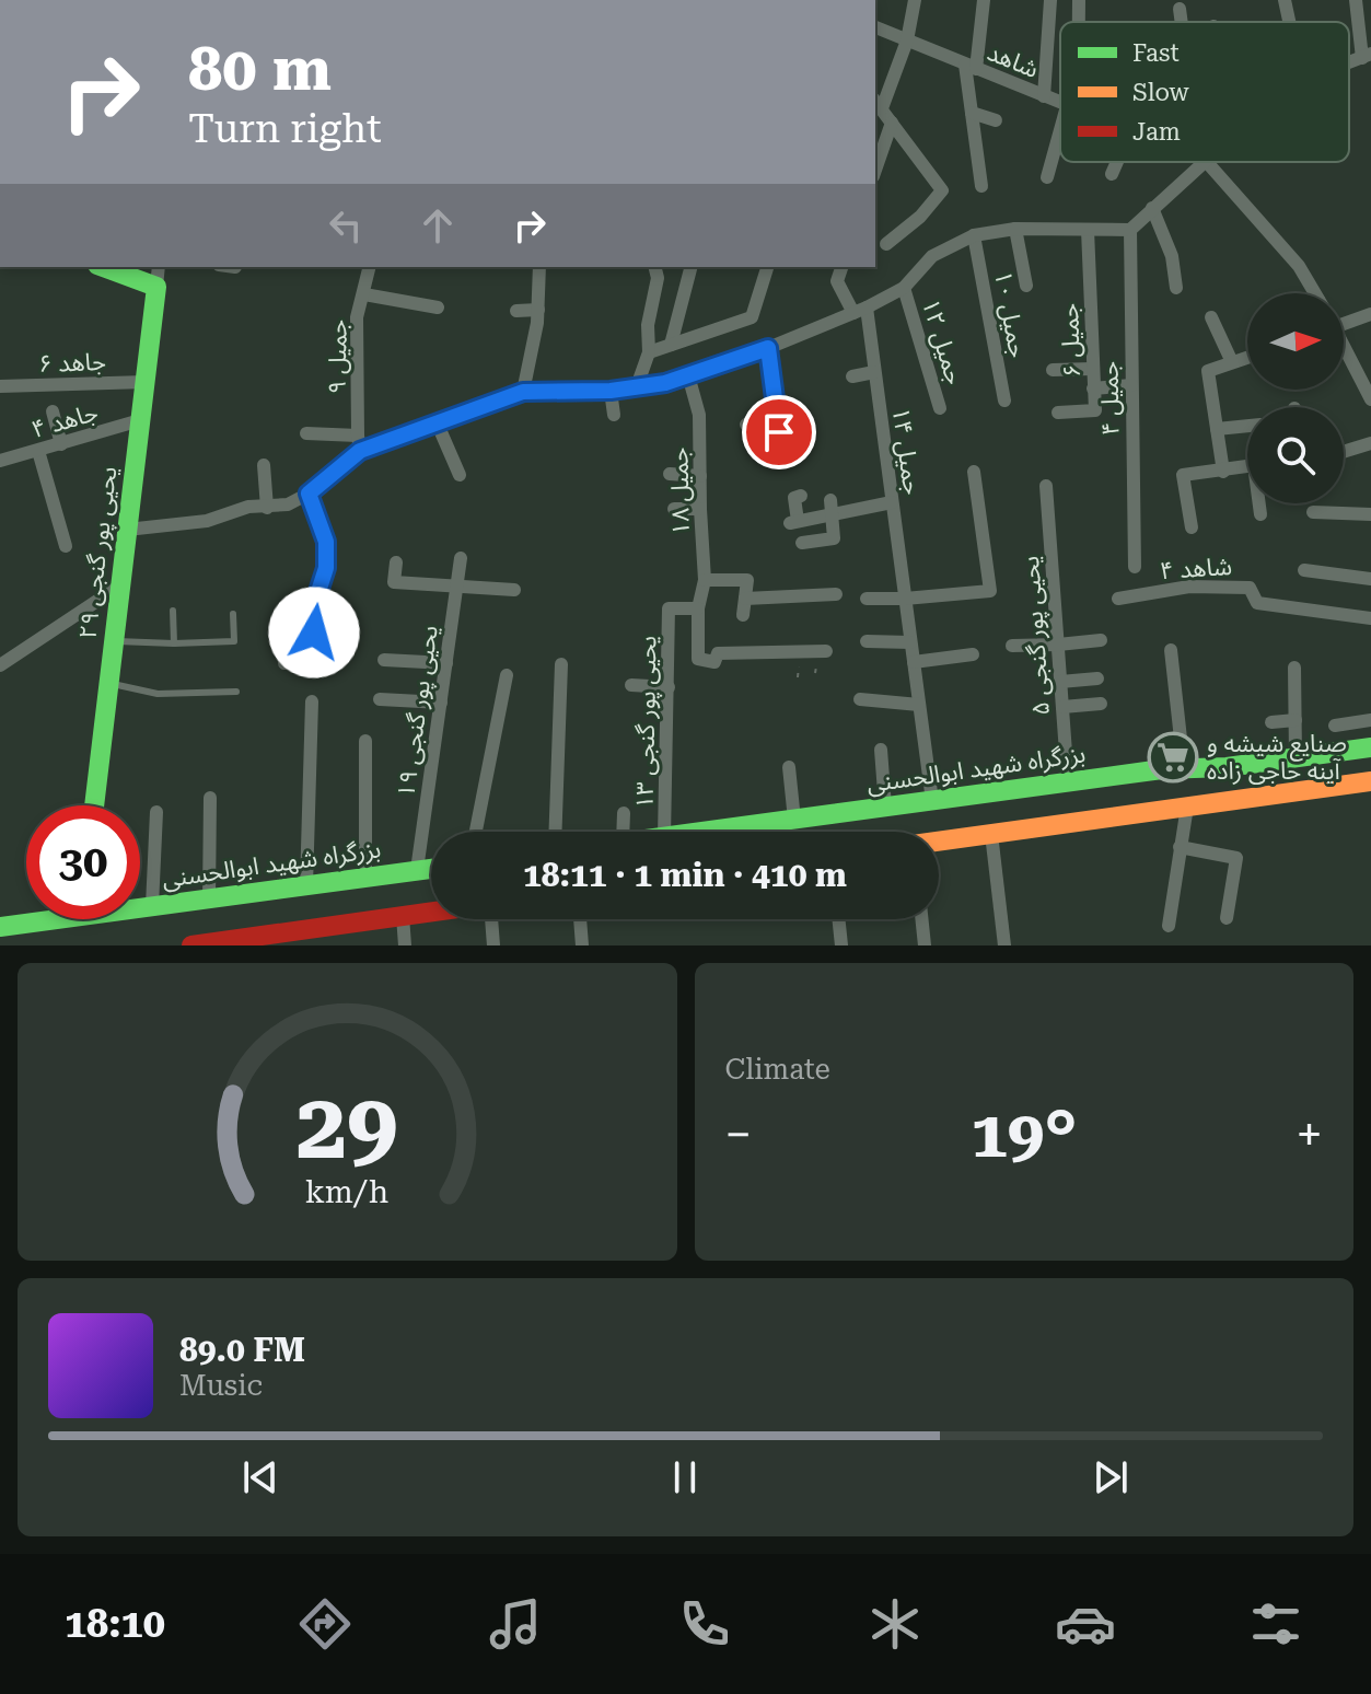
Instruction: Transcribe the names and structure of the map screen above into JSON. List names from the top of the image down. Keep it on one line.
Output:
{"streets":{"main road":["یحیی پور گنجی ۲۹","بزرگراه شهید ابوالحسنی"],"street":["شاهد","جمیل ۱۰","جمیل ۶","جمیل ۱۲","جمیل ۹","جاهد ۶","جمیل ۴","جاهد ۴","جمیل ۱۴","جمیل ۱۸","شاهد ۴","یحیی پور گنجی ۵","یحیی پور گنجی ۱۹","یحیی پور گنجی ۱۳"]},"crossings":[["جاهد ۶","یحیی پور گنجی ۲۹"],["جاهد ۴","یحیی پور گنجی ۲۹"],["جمیل ۱۴","بزرگراه شهید ابوالحسنی"],["جمیل ۱۸","یحیی پور گنجی ۱۳"],["یحیی پور گنجی ۵","بزرگراه شهید ابوالحسنی"],["یحیی پور گنجی ۱۹","بزرگراه شهید ابوالحسنی"]],"places":{"supermarket":["صنایع شیشه و آینه حاجی زاده"]},"legend":["Fast","Slow","Jam"],"north":"right","page":{"turn":["80 m","Turn right"],"limit":"30","trip":"18:11 · 1 min · 410 m","tile":"Climate","heat":["−","19°","+"],"song":["89.0 FM","Music"],"tabs":"18:10","gauge":["29","km/h"]}}
